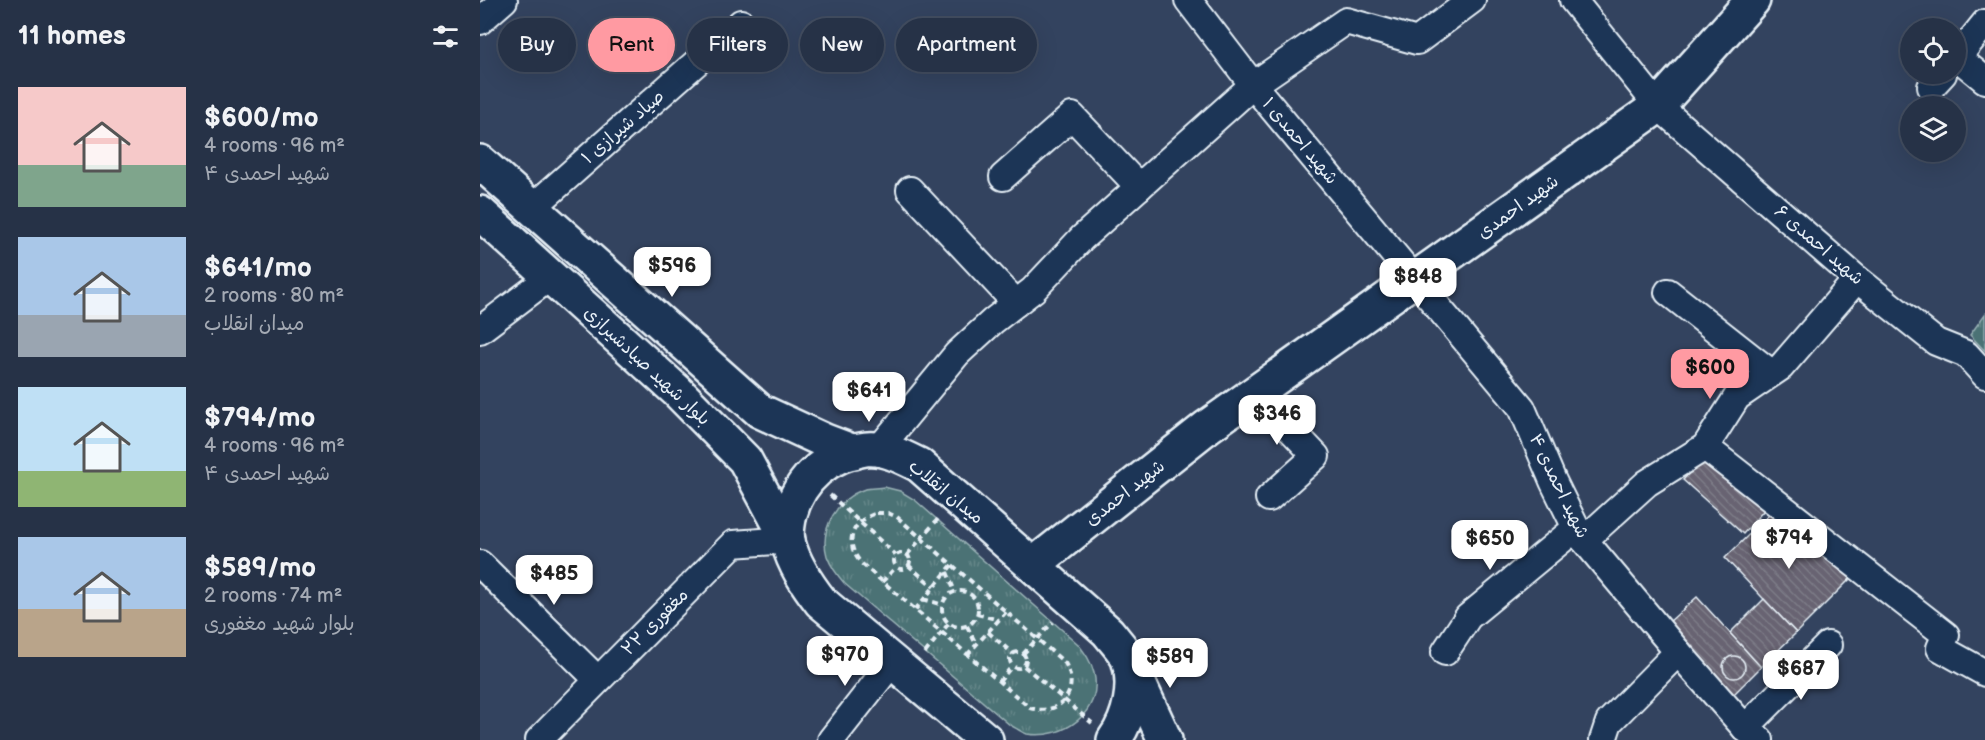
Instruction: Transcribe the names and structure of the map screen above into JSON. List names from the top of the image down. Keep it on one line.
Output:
{"streets":{"main road":["شهید احمدی","بلوار شهید صیادشیرازی","میدان انقلاب"],"street":["صیاد شیرازی ۱","شهید احمدی ۱","شهید احمدی ۶","شهید احمدی ۴","مغفوری ۲۲"]},"crossings":[["شهید احمدی ۱","شهید احمدی"],["شهید احمدی ۱","شهید احمدی ۴"],["شهید احمدی","شهید احمدی ۶"],["شهید احمدی","شهید احمدی ۴"],["شهید احمدی","میدان انقلاب"],["بلوار شهید صیادشیرازی","مغفوری ۲۲"]],"page":{"heading":"11 homes","chip":["Buy","Rent","Filters","New","Apartment"],"list":[{"name":"$600/mo","note":"4 rooms · 96 m² · شهید احمدی ۴"},{"name":"$641/mo","note":"2 rooms · 80 m² · میدان انقلاب"},{"name":"$794/mo","note":"4 rooms · 96 m² · شهید احمدی ۴"},{"name":"$589/mo","note":"2 rooms · 74 m² · بلوار شهید مغفوری"}],"price":["$596","$848","$600","$641","$346","$794","$650","$485","$970","$589","$687"]}}
